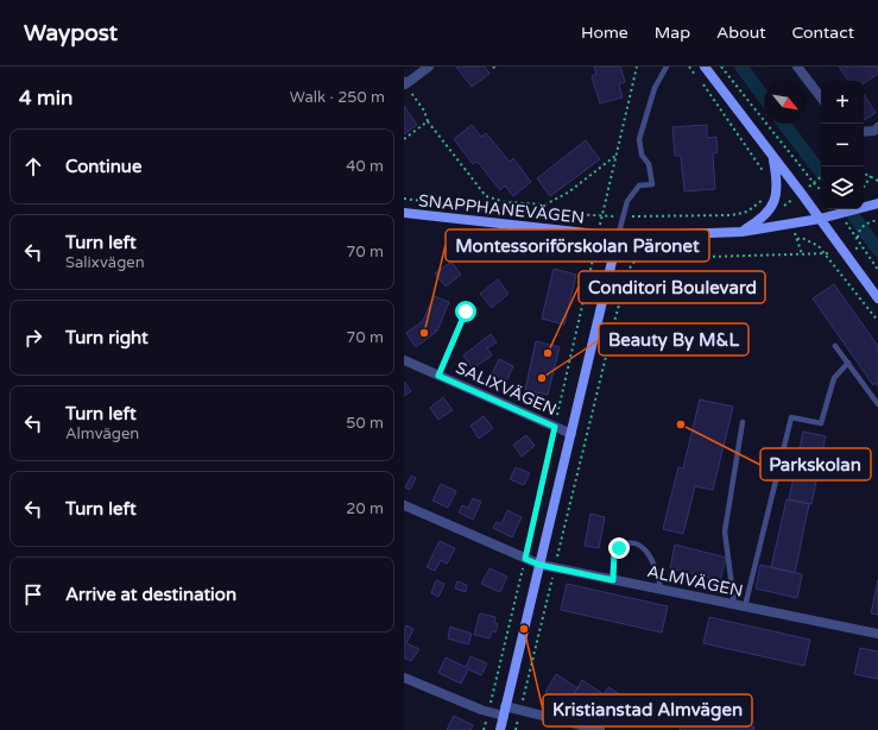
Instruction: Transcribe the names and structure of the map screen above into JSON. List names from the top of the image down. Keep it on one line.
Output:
{"streets":{"street":["SNAPPHANEVÄGEN","SALIXVÄGEN","ALMVÄGEN"]},"places":["Montessoriförskolan Päronet","Conditori Boulevard","Beauty By M&L","Parkskolan","Kristianstad Almvägen"],"north":"bottom right","page":{"header":"Waypost","nav":["Home","Map","About","Contact"],"heading":["4 min","Walk · 250 m"],"map_buttons":["+","−"],"list":[["Continue","40 m"],["Turn left","Salixvägen","70 m"],["Turn right","70 m"],["Turn left","Almvägen","50 m"],["Turn left","20 m"],"Arrive at destination"]}}
